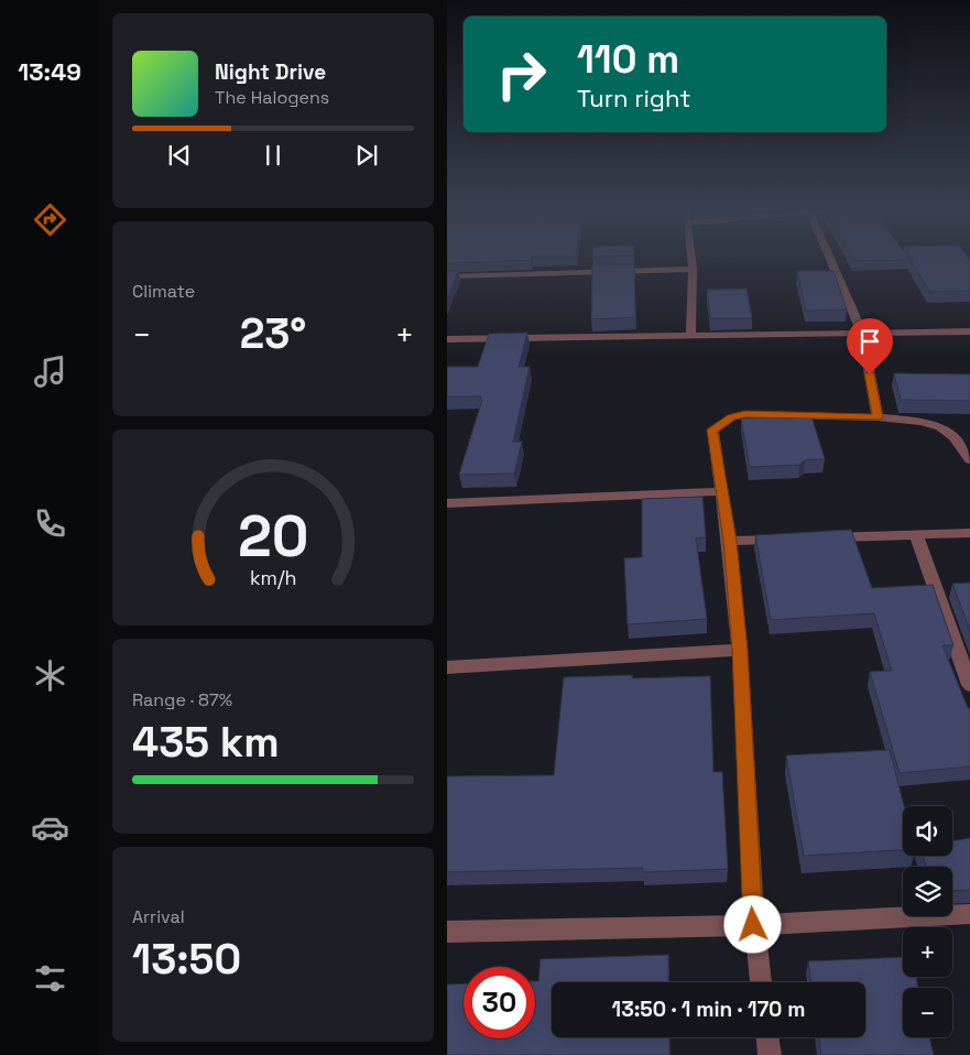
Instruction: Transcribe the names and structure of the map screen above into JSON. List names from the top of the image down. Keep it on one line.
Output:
{"page":{"tabs":"13:49","turn":["110 m","Turn right"],"song":["Night Drive","The Halogens"],"tile":["Climate",["Range · 87%","435 km"],["Arrival","13:50"]],"heat":["−","23°","+"],"map_buttons":["+","−"],"limit":"30","trip":"13:50 · 1 min · 170 m","gauge":["20","km/h"]}}
